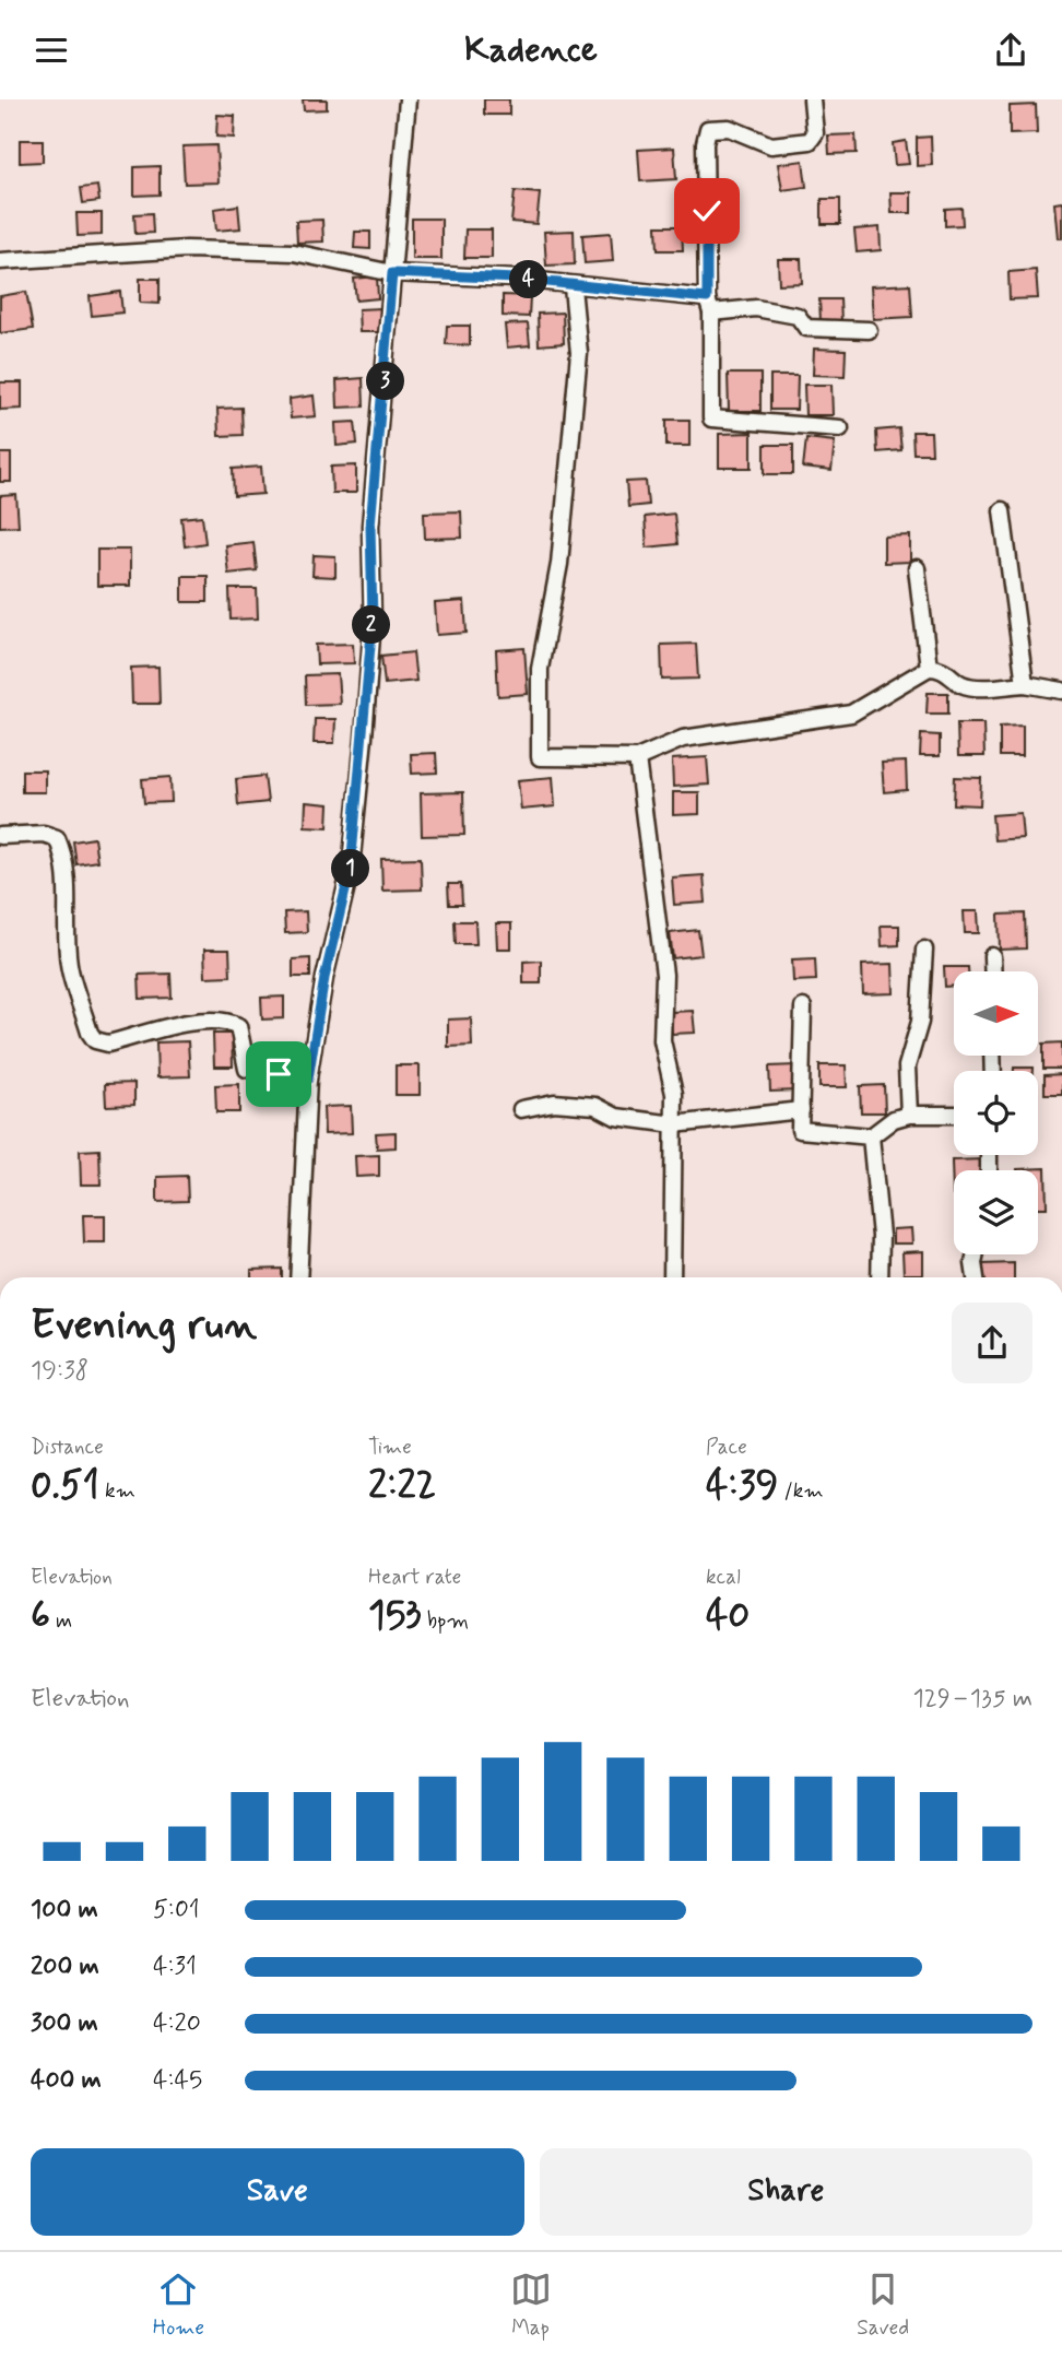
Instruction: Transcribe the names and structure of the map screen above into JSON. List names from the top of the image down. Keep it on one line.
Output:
{"north":"right","page":{"header":"Kadence","pins":["4","3","2","1"],"heading":["Evening run","19:38"],"stats":[["Distance","0.51 km"],["Time","2:22"],["Pace","4:39 /km"],["Elevation","6 m"],["Heart rate","153 bpm"],["kcal","40"]],"chart":["Elevation","129–135 m"],"list":[{"name":"100 m","note":"5:01"},{"name":"200 m","note":"4:31"},{"name":"300 m","note":"4:20"},{"name":"400 m","note":"4:45"}],"buttons":["Save","Share"],"tabs":["Home","Map","Saved"]}}
